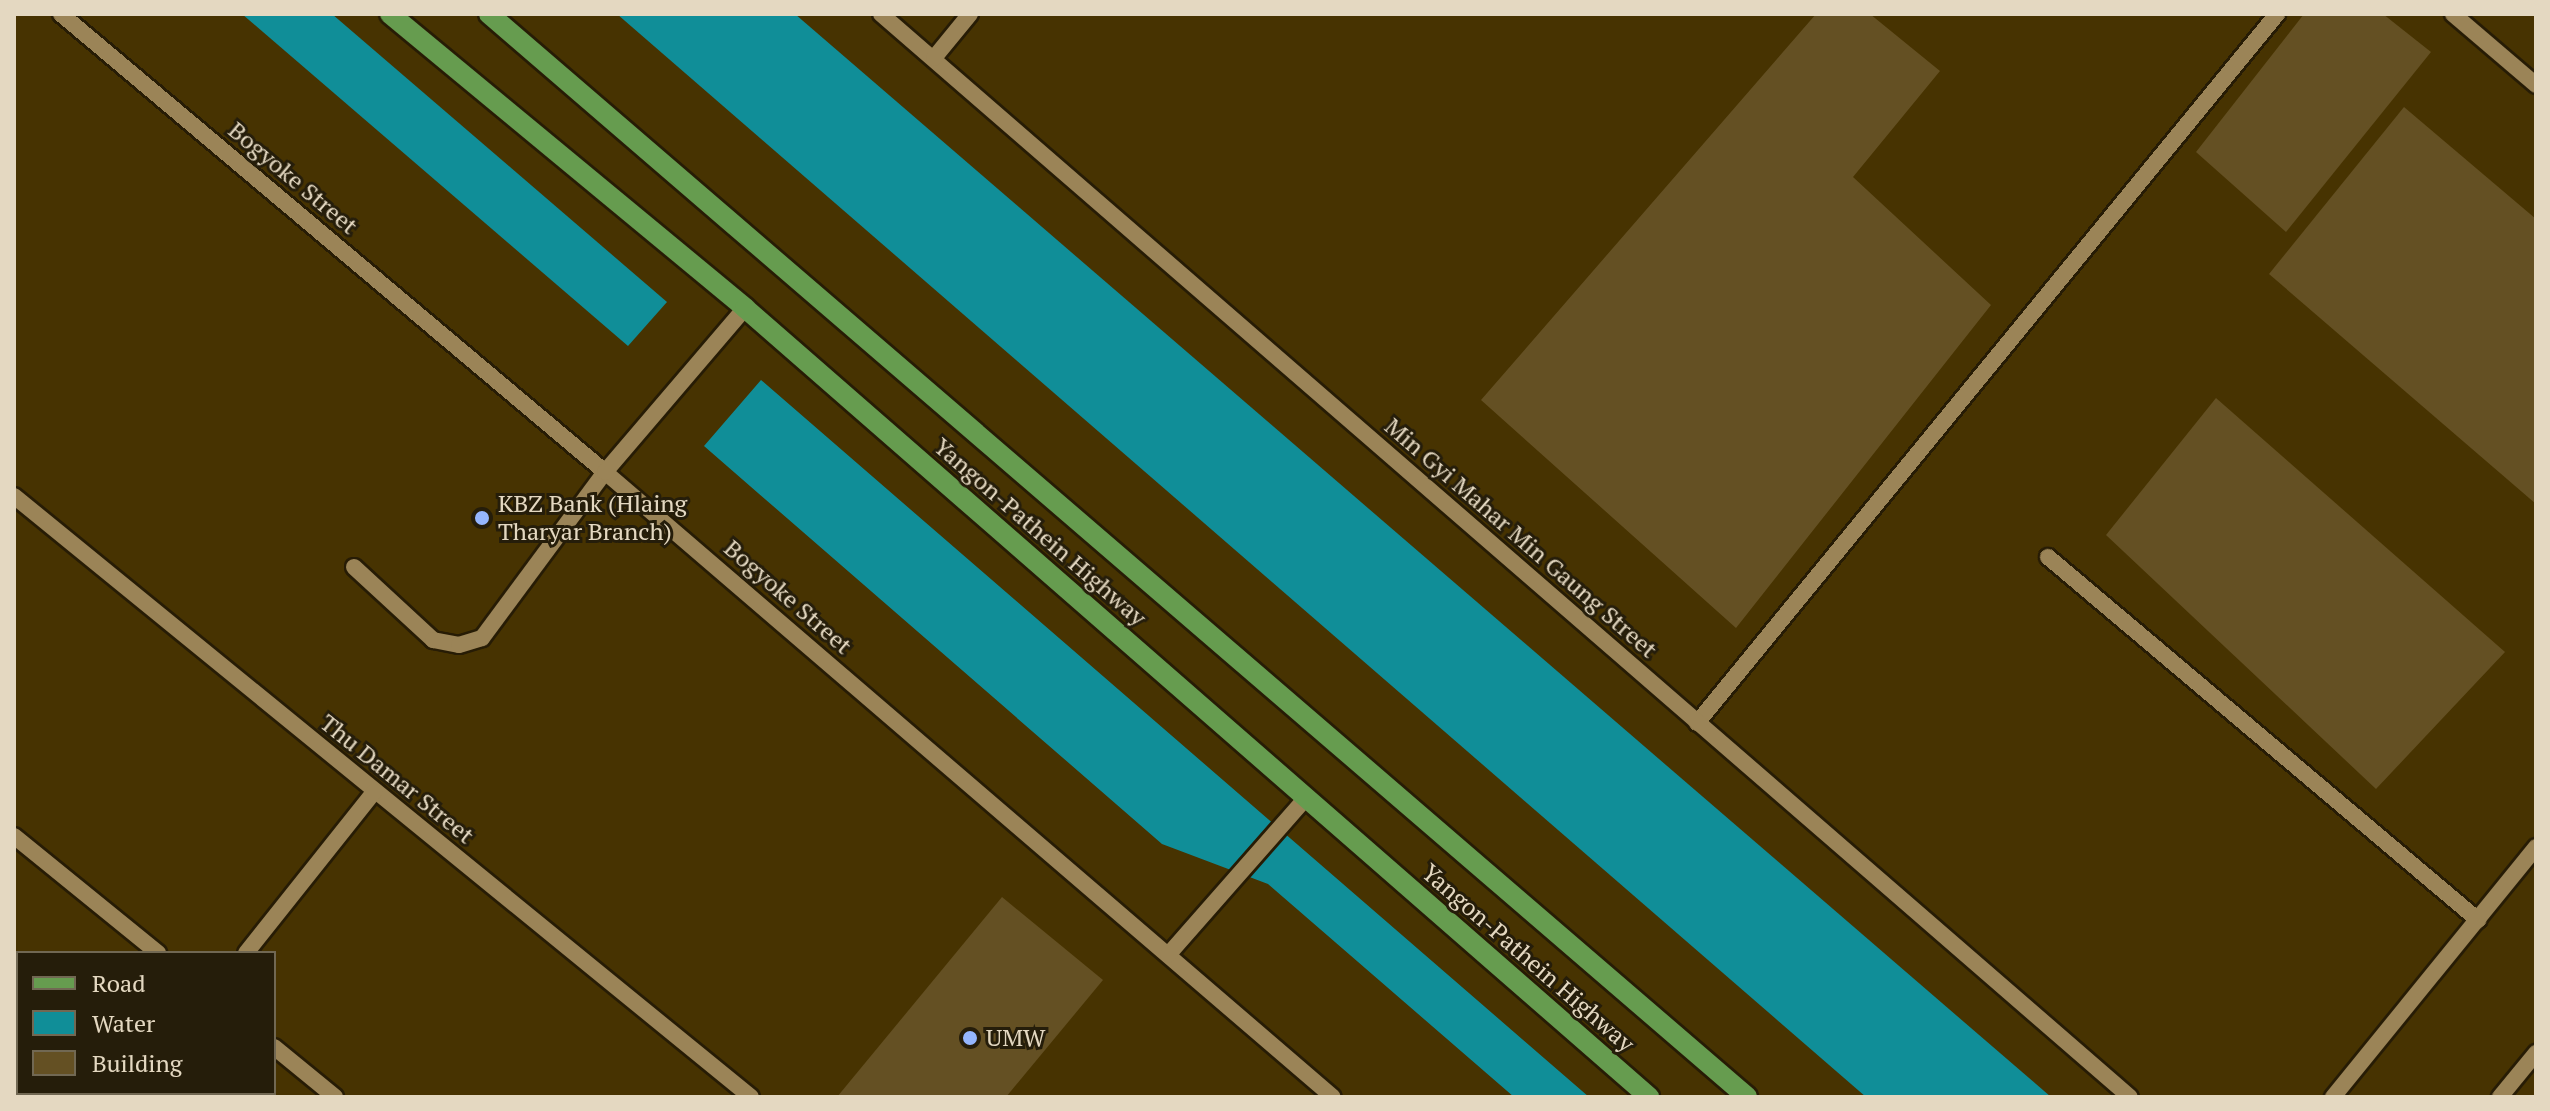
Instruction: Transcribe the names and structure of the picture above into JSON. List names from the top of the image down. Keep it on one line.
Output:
{"streets":{"main road":["Yangon-Pathein Highway"],"street":["Bogyoke Street","Min Gyi Mahar Min Gaung Street","Thu Damar Street"]},"places":["KBZ Bank (Hlaing Tharyar Branch)","UMW"],"legend":["Road","Water","Building"]}
